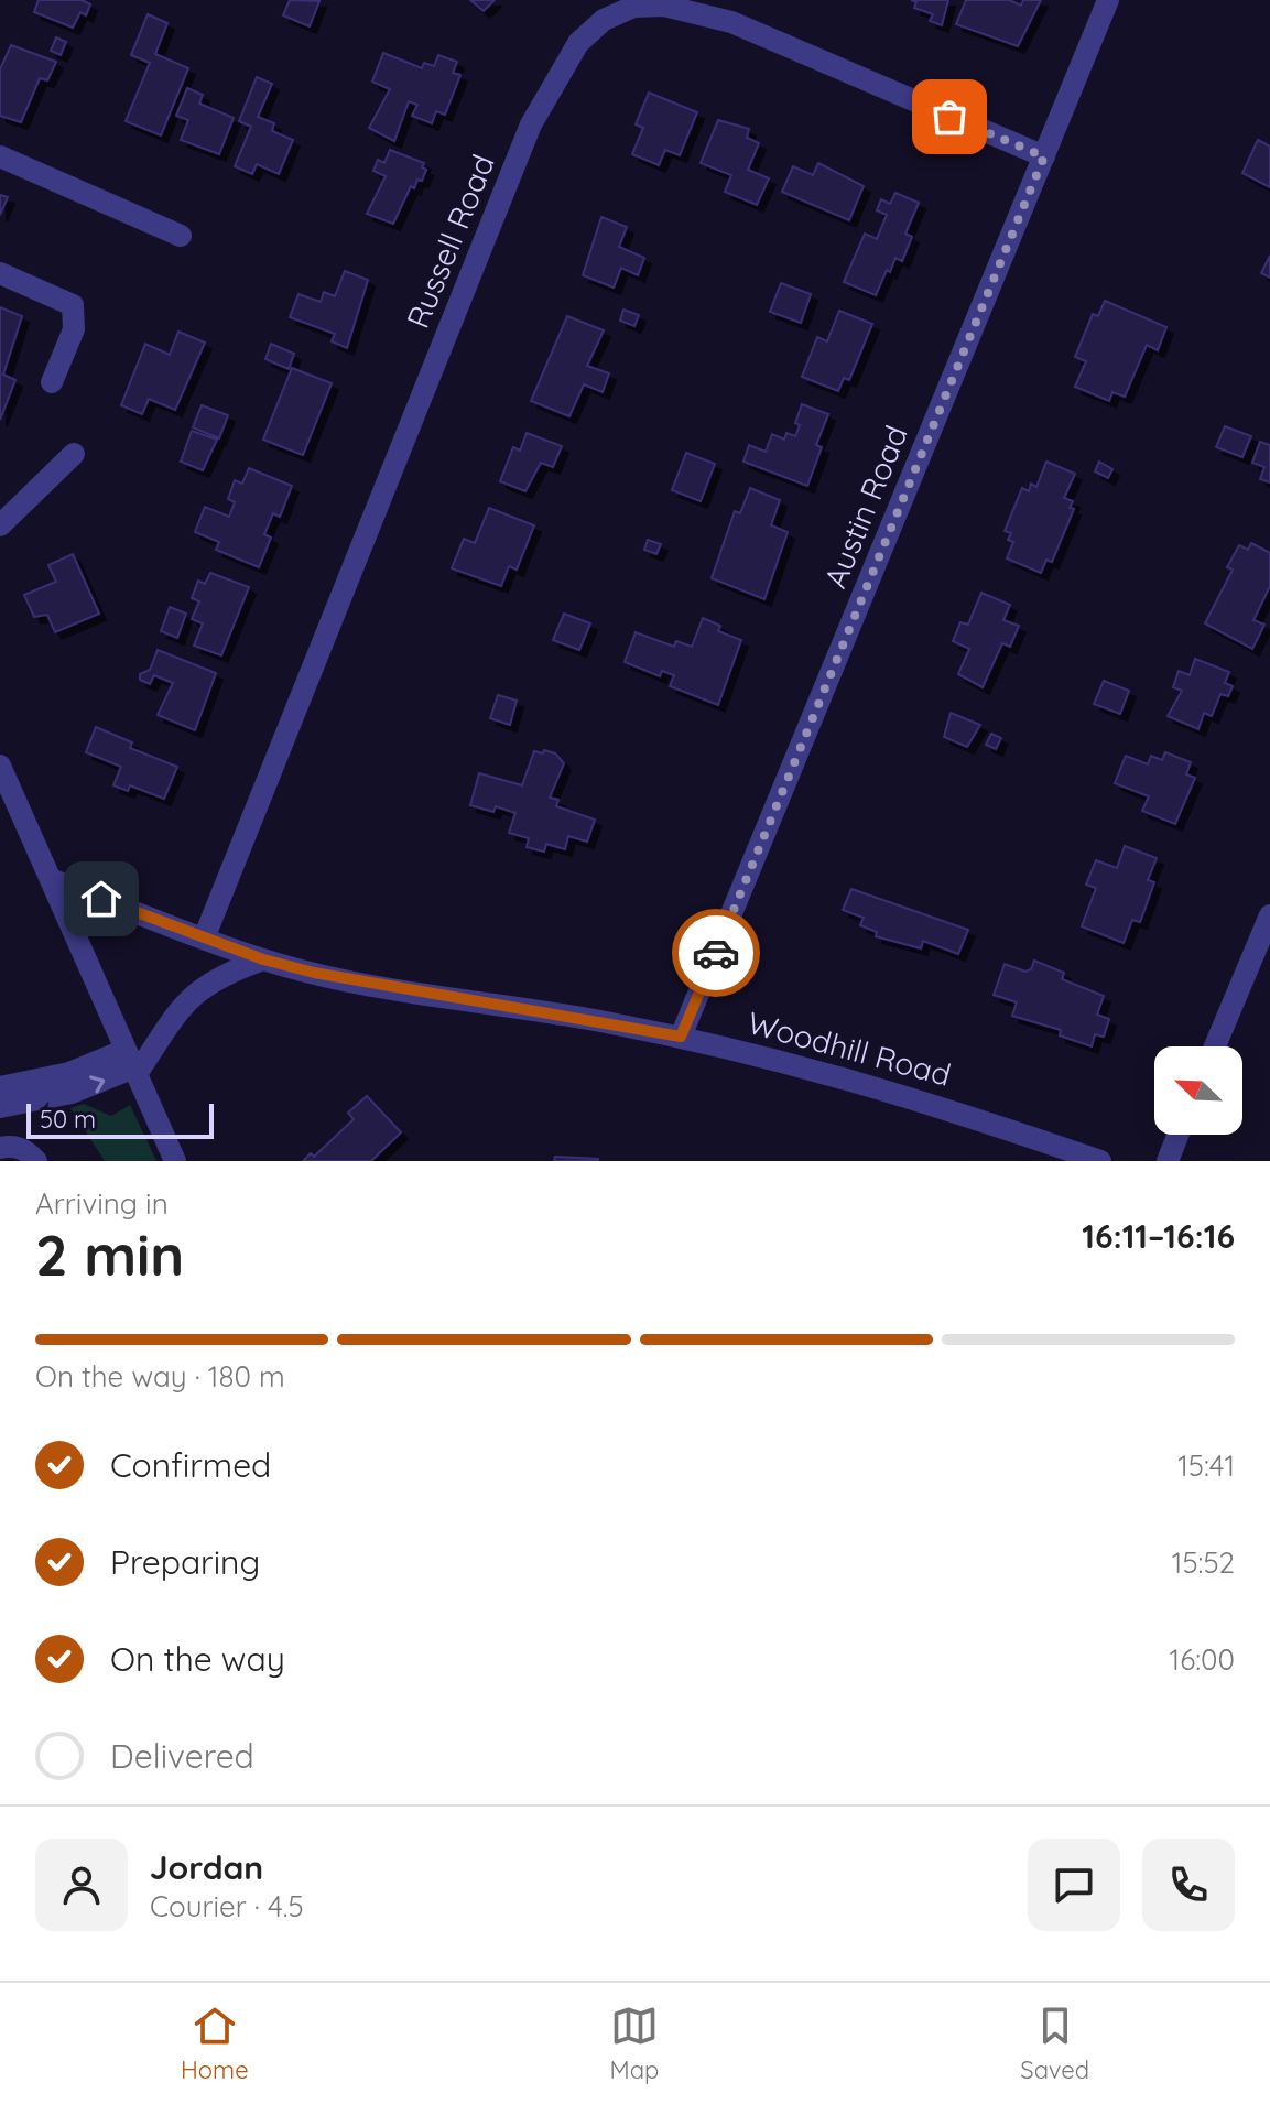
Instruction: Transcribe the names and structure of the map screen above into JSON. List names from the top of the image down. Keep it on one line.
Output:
{"streets":{"street":["Russell Road","Austin Road","Woodhill Road"]},"crossings":[["Russell Road","Austin Road"],["Russell Road","Woodhill Road"],["Austin Road","Woodhill Road"]],"scale_bar":"50 m","north":"top left","page":{"scale":"50 m","heading":["2 min","Arriving in","16:11–16:16"],"panel":["Jordan","Courier · 4.5"],"bar":"On the way · 180 m","list":[["Confirmed","15:41"],["Preparing","15:52"],["On the way","16:00"],"Delivered"],"tabs":["Home","Map","Saved"]}}
